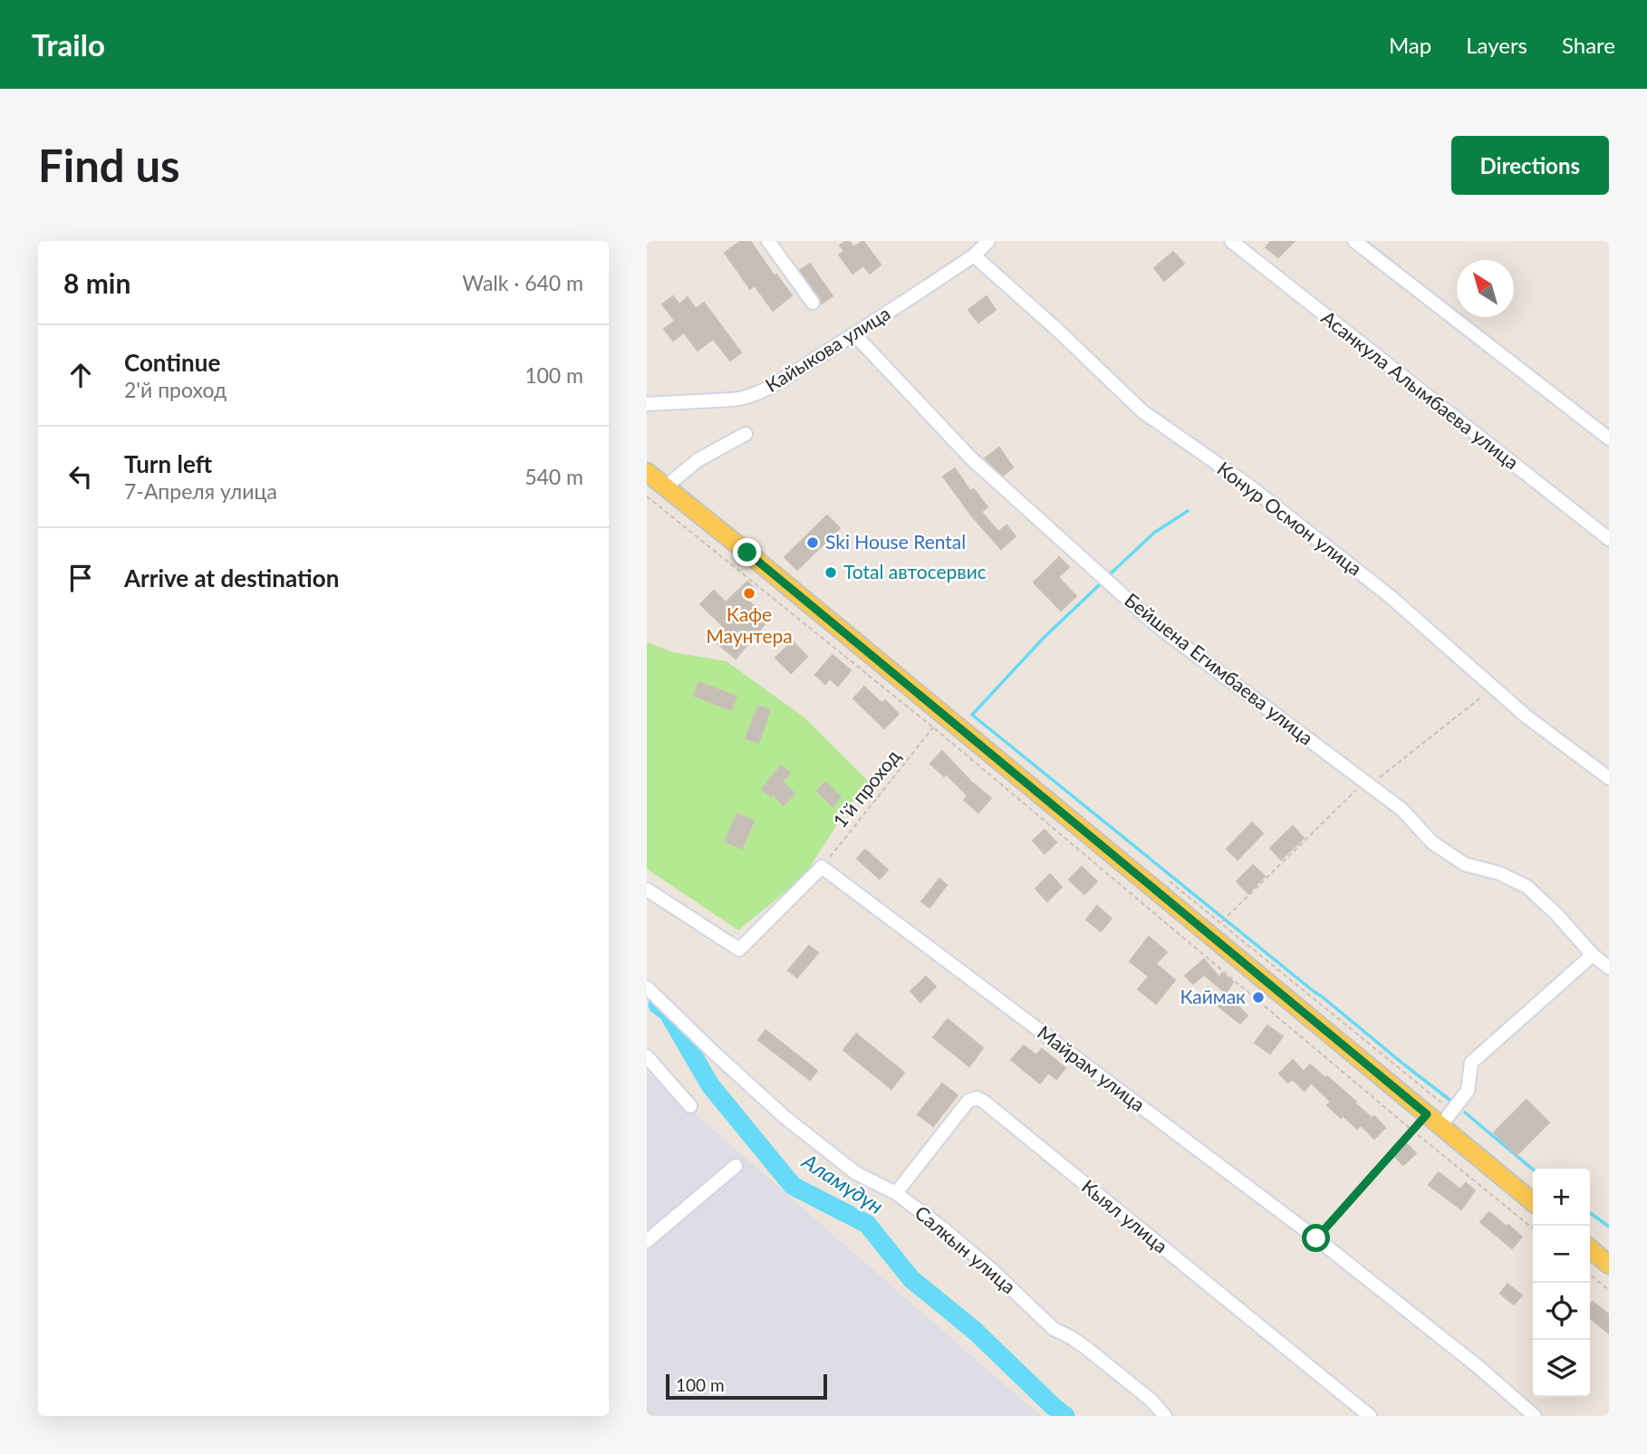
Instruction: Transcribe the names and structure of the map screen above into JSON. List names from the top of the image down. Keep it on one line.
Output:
{"streets":{"street":["Кайыкова улица","Асанкула Алымбаева улица","Конур Осмон улица","Бейшена Егимбаева улица","Майрам улица","Кыял улица","Салкын улица"],"path":["1'й проход"]},"crossings":[["Кайыкова улица","Конур Осмон улица"],["Кайыкова улица","Бейшена Егимбаева улица"],["1'й проход","Майрам улица"],["Кыял улица","Салкын улица"]],"water":["Аламүдүн"],"places":["Ski House Rental","Total автосервис","Кафе Маунтера","Каймак"],"scale_bar":"100 m","north":"top left","page":{"header":"Trailo","nav":["Map","Layers","Share"],"buttons":"Directions","title":"Find us","heading":["8 min","Walk · 640 m"],"list":[["Continue","2'й проход","100 m"],["Turn left","7-Апреля улица","540 m"],"Arrive at destination"],"map_buttons":["+","−"],"scale":"100 m"}}
